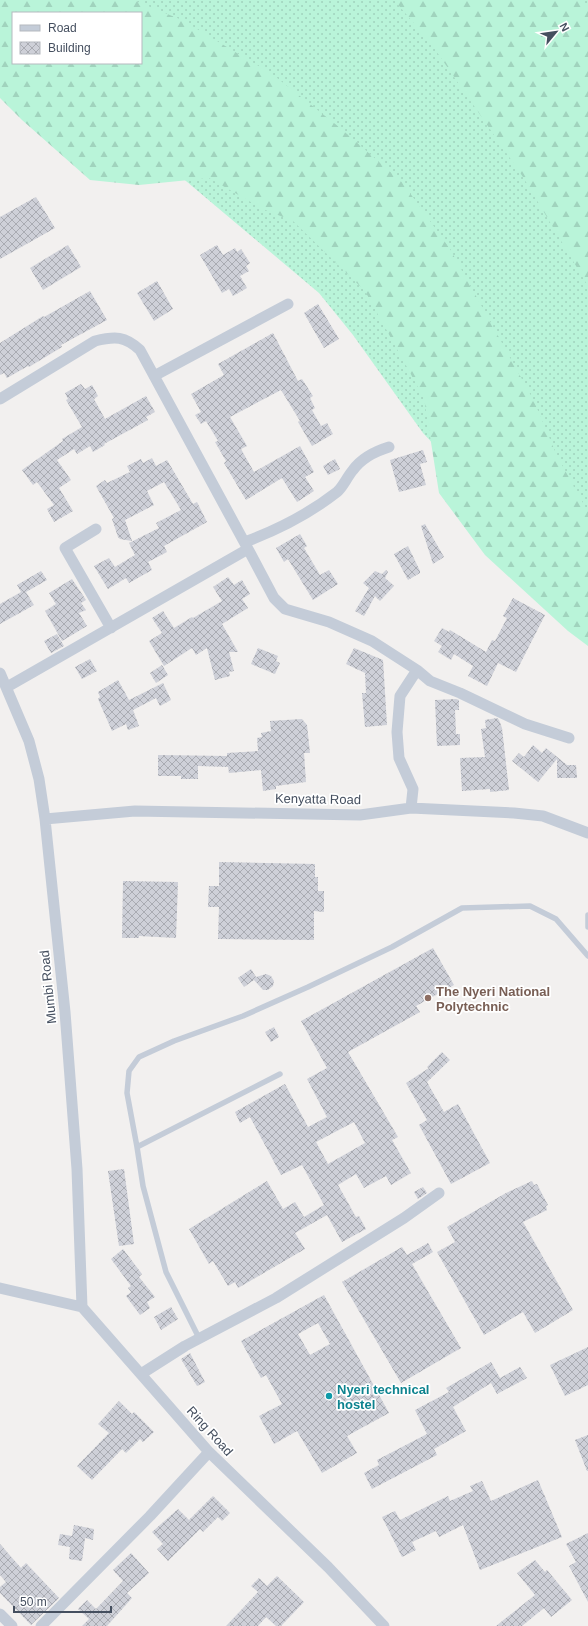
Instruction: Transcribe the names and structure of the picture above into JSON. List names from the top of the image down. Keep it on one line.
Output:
{"streets":{"street":["Kenyatta Road","Mumbi Road","Ring Road"]},"crossings":[["Kenyatta Road","Mumbi Road"],["Mumbi Road","Ring Road"]],"places":["The Nyeri National Polytechnic","Nyeri technical hostel"],"legend":["Road","Building"],"scale_bar":"50 m","north":"top right"}
